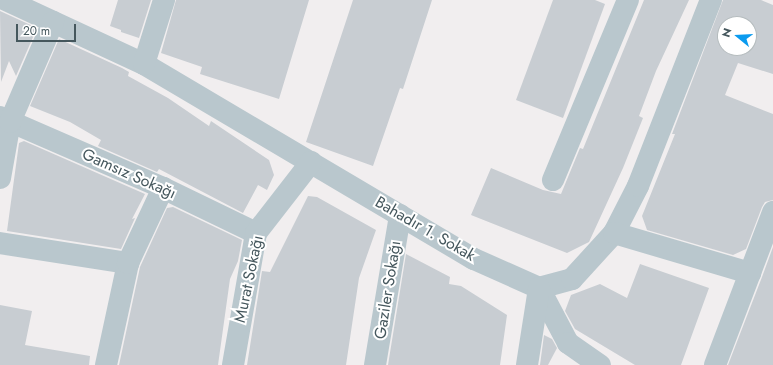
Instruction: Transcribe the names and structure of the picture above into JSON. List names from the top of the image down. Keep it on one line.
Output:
{"streets":{"street":["Gamsız Sokağı","Bahadır 1. Sokak","Murat Sokağı","Gaziler Sokağı"]},"crossings":[["Gamsız Sokağı","Murat Sokağı"],["Bahadır 1. Sokak","Murat Sokağı"],["Bahadır 1. Sokak","Gaziler Sokağı"]],"scale_bar":"20 m","north":"left"}
